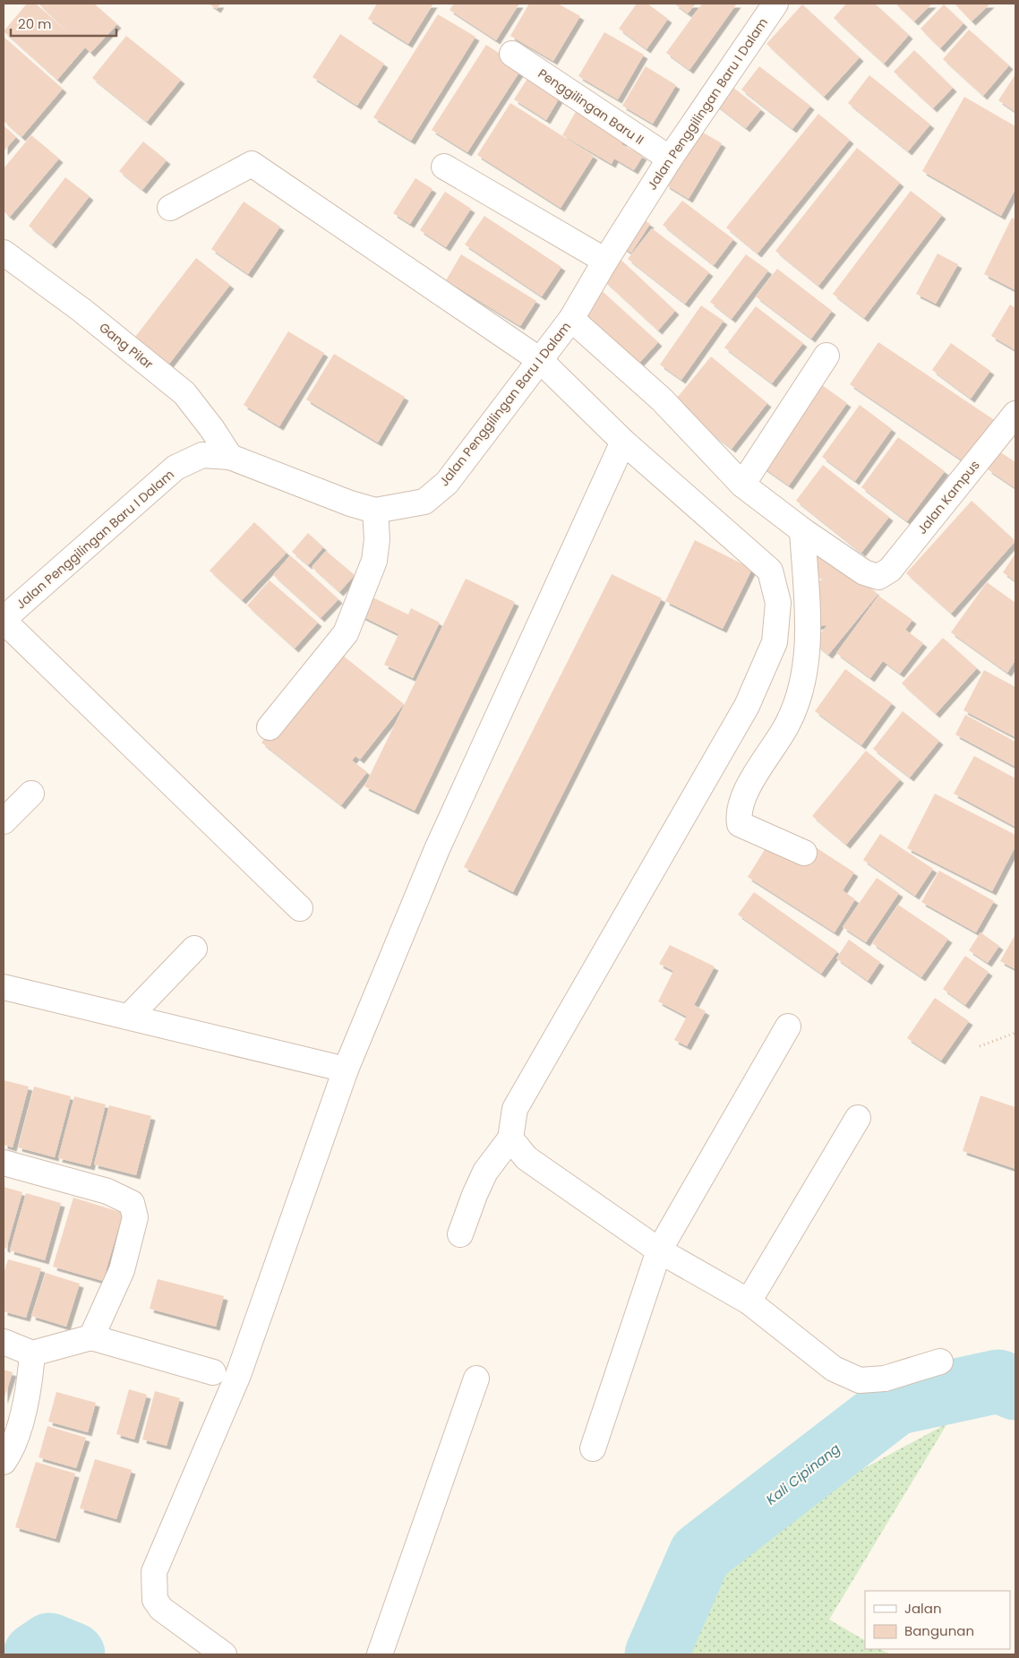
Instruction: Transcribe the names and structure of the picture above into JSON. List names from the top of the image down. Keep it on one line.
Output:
{"streets":{"street":["Jalan Penggilingan Baru I Dalam","Penggilingan Baru II","Gang Pilar","Jalan Kampus"]},"crossings":[["Jalan Penggilingan Baru I Dalam","Penggilingan Baru II"],["Jalan Penggilingan Baru I Dalam","Gang Pilar"]],"water":["Kali Cipinang"],"legend":["Jalan","Bangunan"],"scale_bar":"20 m"}
